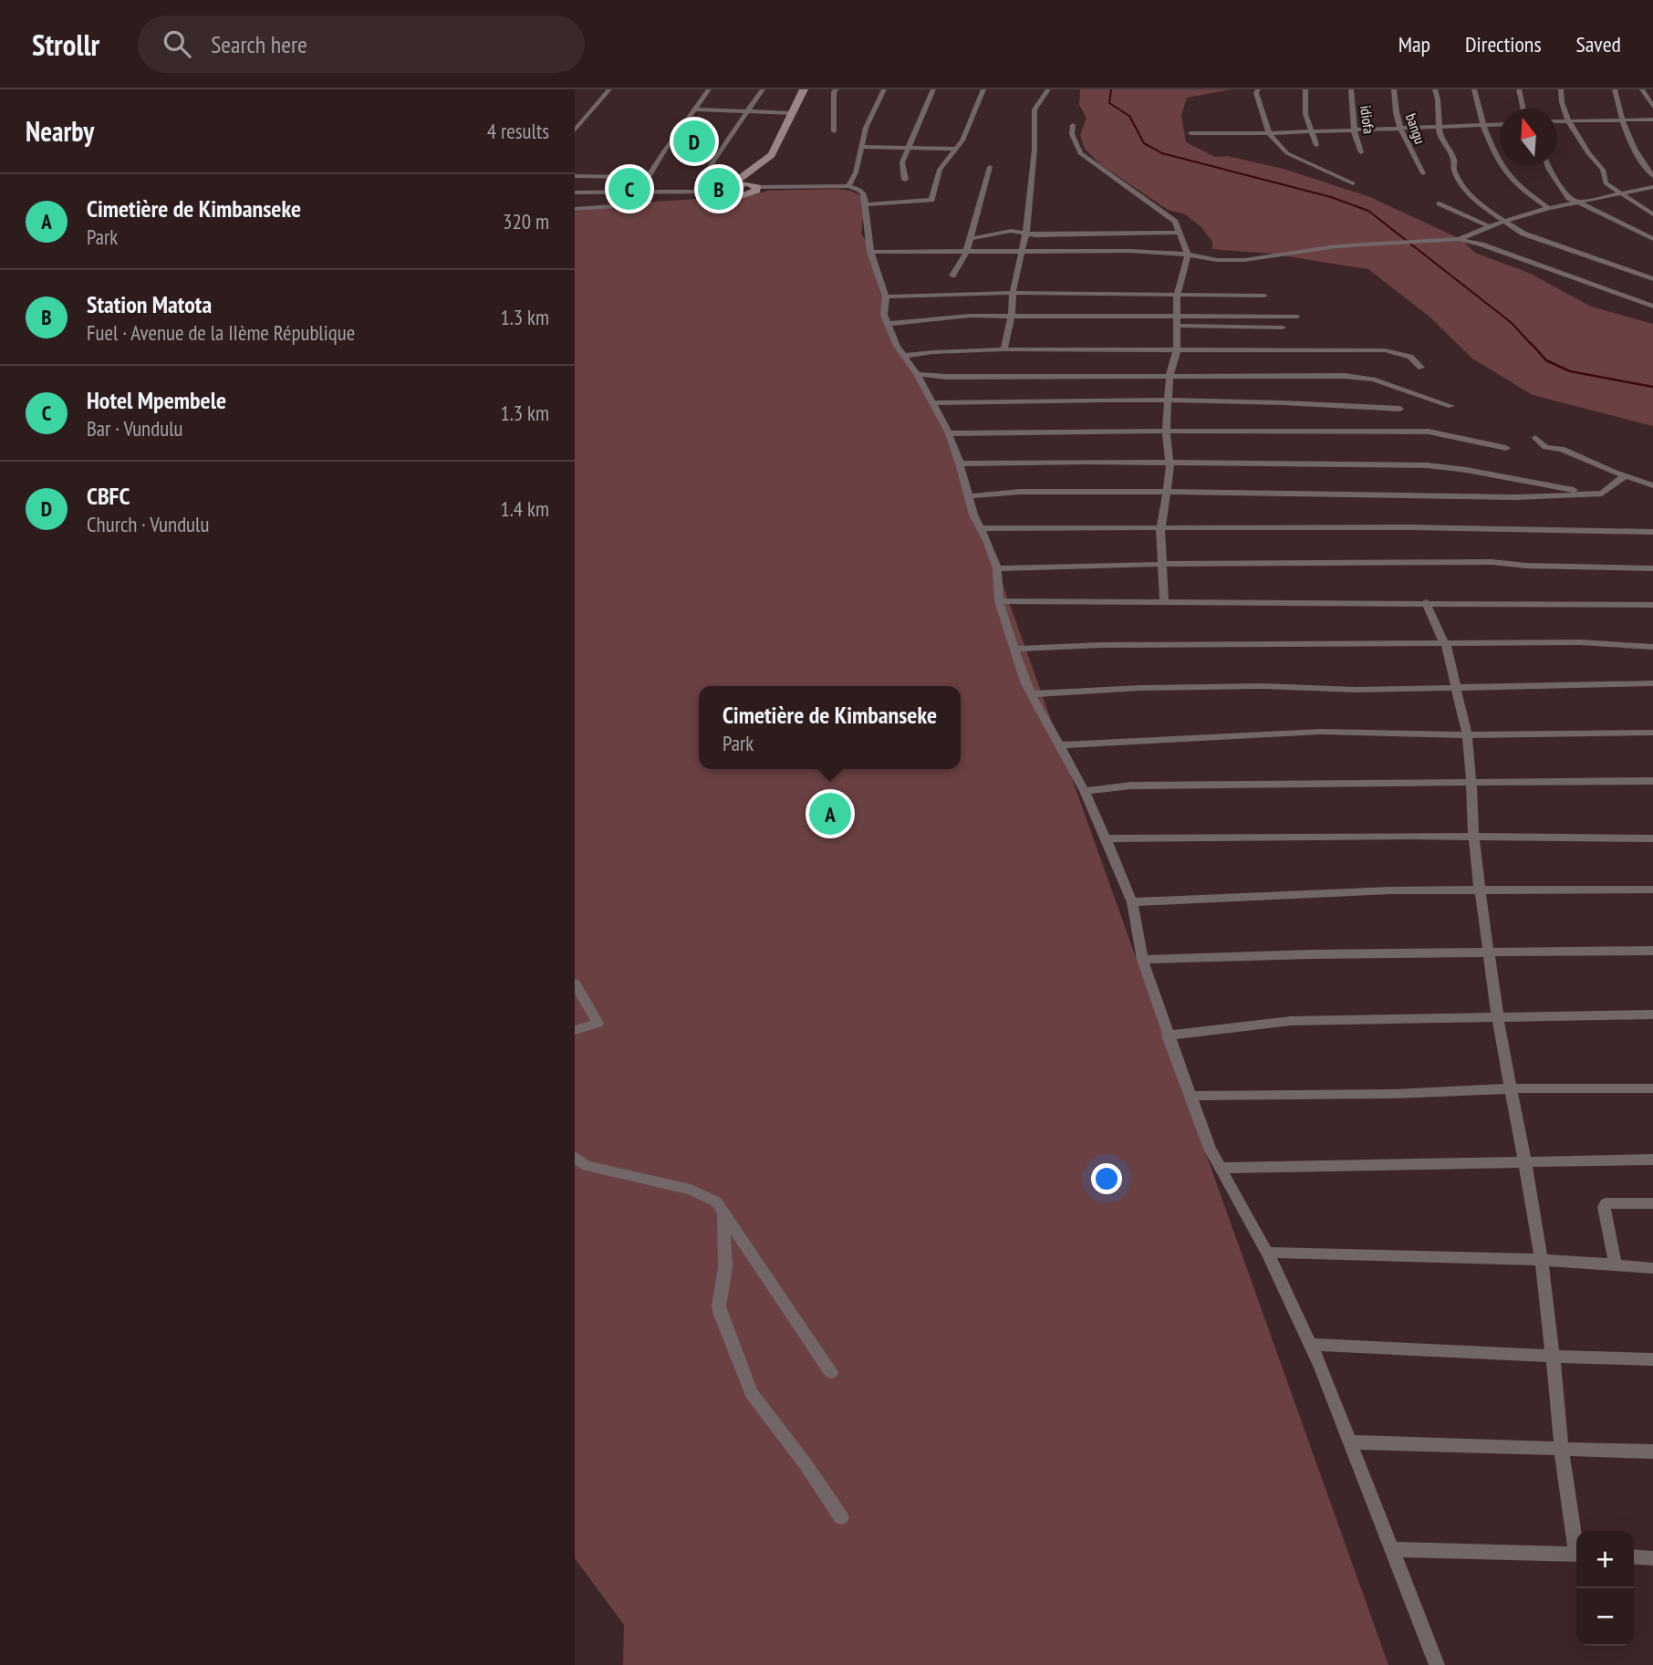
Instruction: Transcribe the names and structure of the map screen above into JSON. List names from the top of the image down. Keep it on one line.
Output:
{"streets":{"street":["idiofa","bangu"]},"north":"top","page":{"header":"Strollr","search":"Search here","nav":["Map","Directions","Saved"],"heading":["Nearby","4 results"],"pins":["D","B","C","A"],"list":[{"mark":"A","name":"Cimetière de Kimbanseke","note":"Park","value":"320 m"},{"mark":"B","name":"Station Matota","note":"Fuel · Avenue de la IIème République","value":"1.3 km"},{"mark":"C","name":"Hotel Mpembele","note":"Bar · Vundulu","value":"1.3 km"},{"mark":"D","name":"CBFC","note":"Church · Vundulu","value":"1.4 km"}],"popup":["Cimetière de Kimbanseke","Park"],"map_buttons":["+","−"]}}
